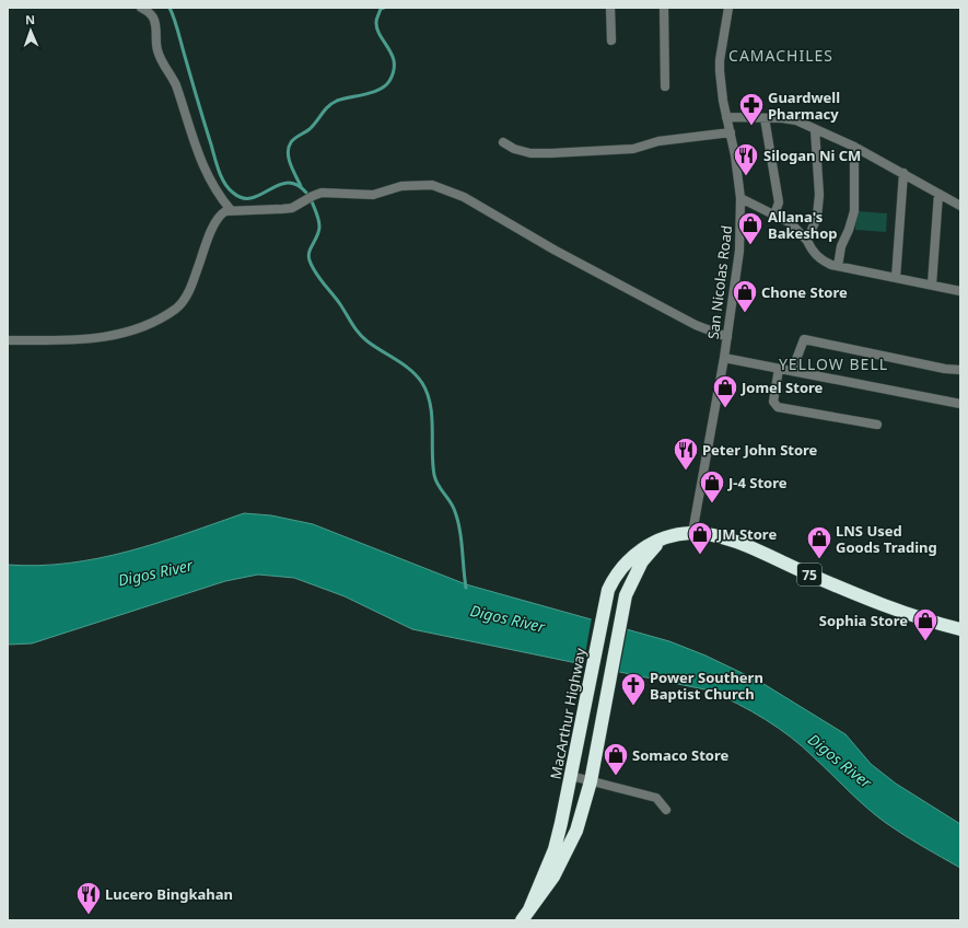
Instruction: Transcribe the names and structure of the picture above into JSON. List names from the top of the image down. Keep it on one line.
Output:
{"streets":{"highway":["75","MacArthur Highway"],"street":["San Nicolas Road"]},"crossings":[["San Nicolas Road","MacArthur Highway"]],"districts":["CAMACHILES","YELLOW BELL"],"water":["Digos River"],"places":{"pharmacy":["Guardwell Pharmacy"],"restaurant":["Silogan Ni CM","Peter John Store","Lucero Bingkahan"],"shop":["Allana's Bakeshop","Chone Store","Jomel Store","J-4 Store","JM Store","LNS Used Goods Trading","Sophia Store","Somaco Store"],"church":["Power Southern Baptist Church"]},"north":"top"}
